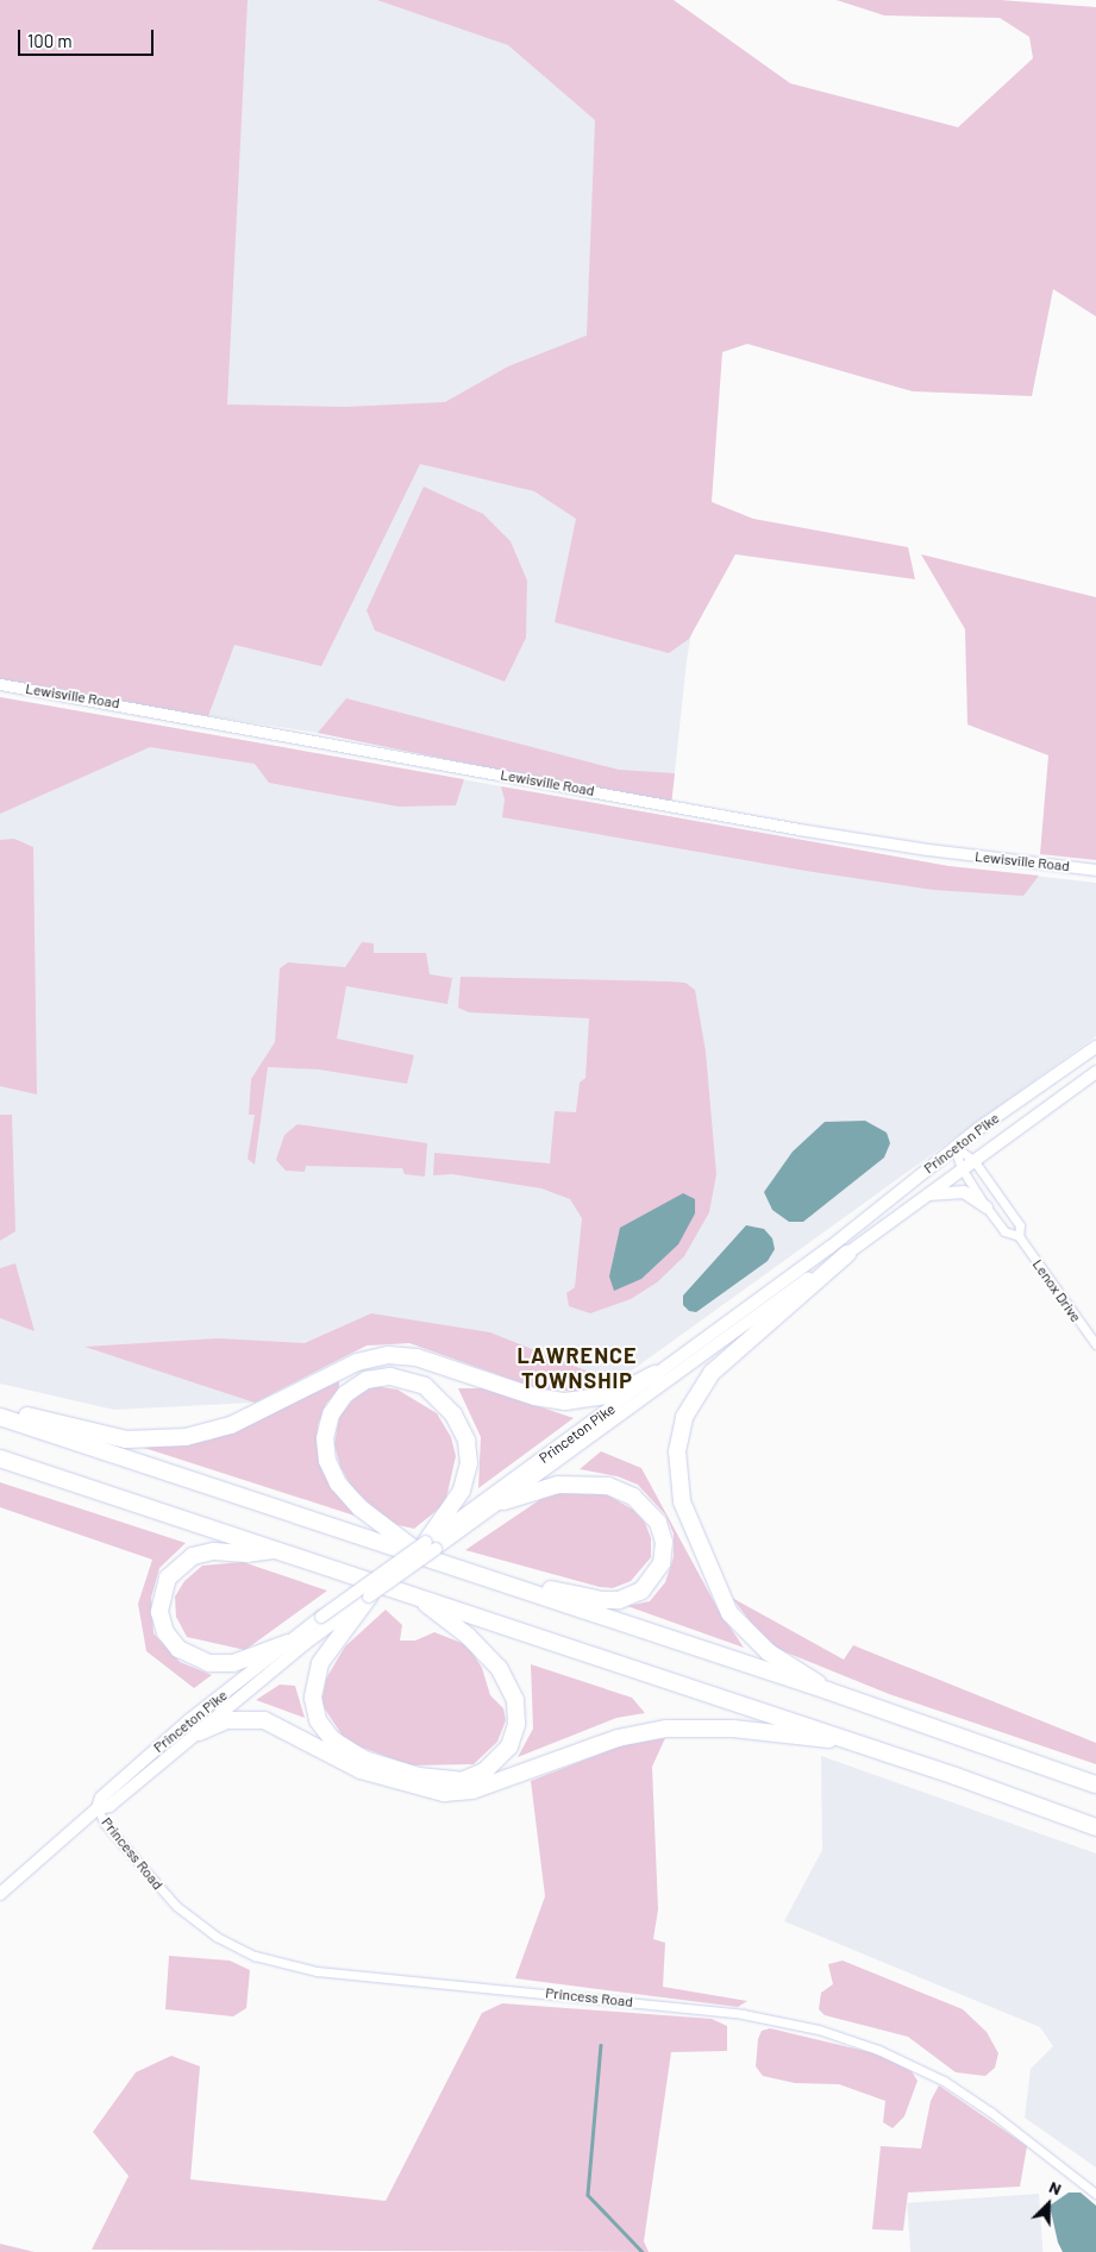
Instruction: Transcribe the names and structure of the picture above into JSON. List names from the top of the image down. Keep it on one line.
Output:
{"streets":{"main road":["Princeton Pike"],"street":["Lewisville Road","Lenox Drive","Princess Road"]},"crossings":[["Princeton Pike","Lenox Drive"],["Princeton Pike","Princess Road"]],"districts":["LAWRENCE TOWNSHIP"],"scale_bar":"100 m","north":"top right"}
